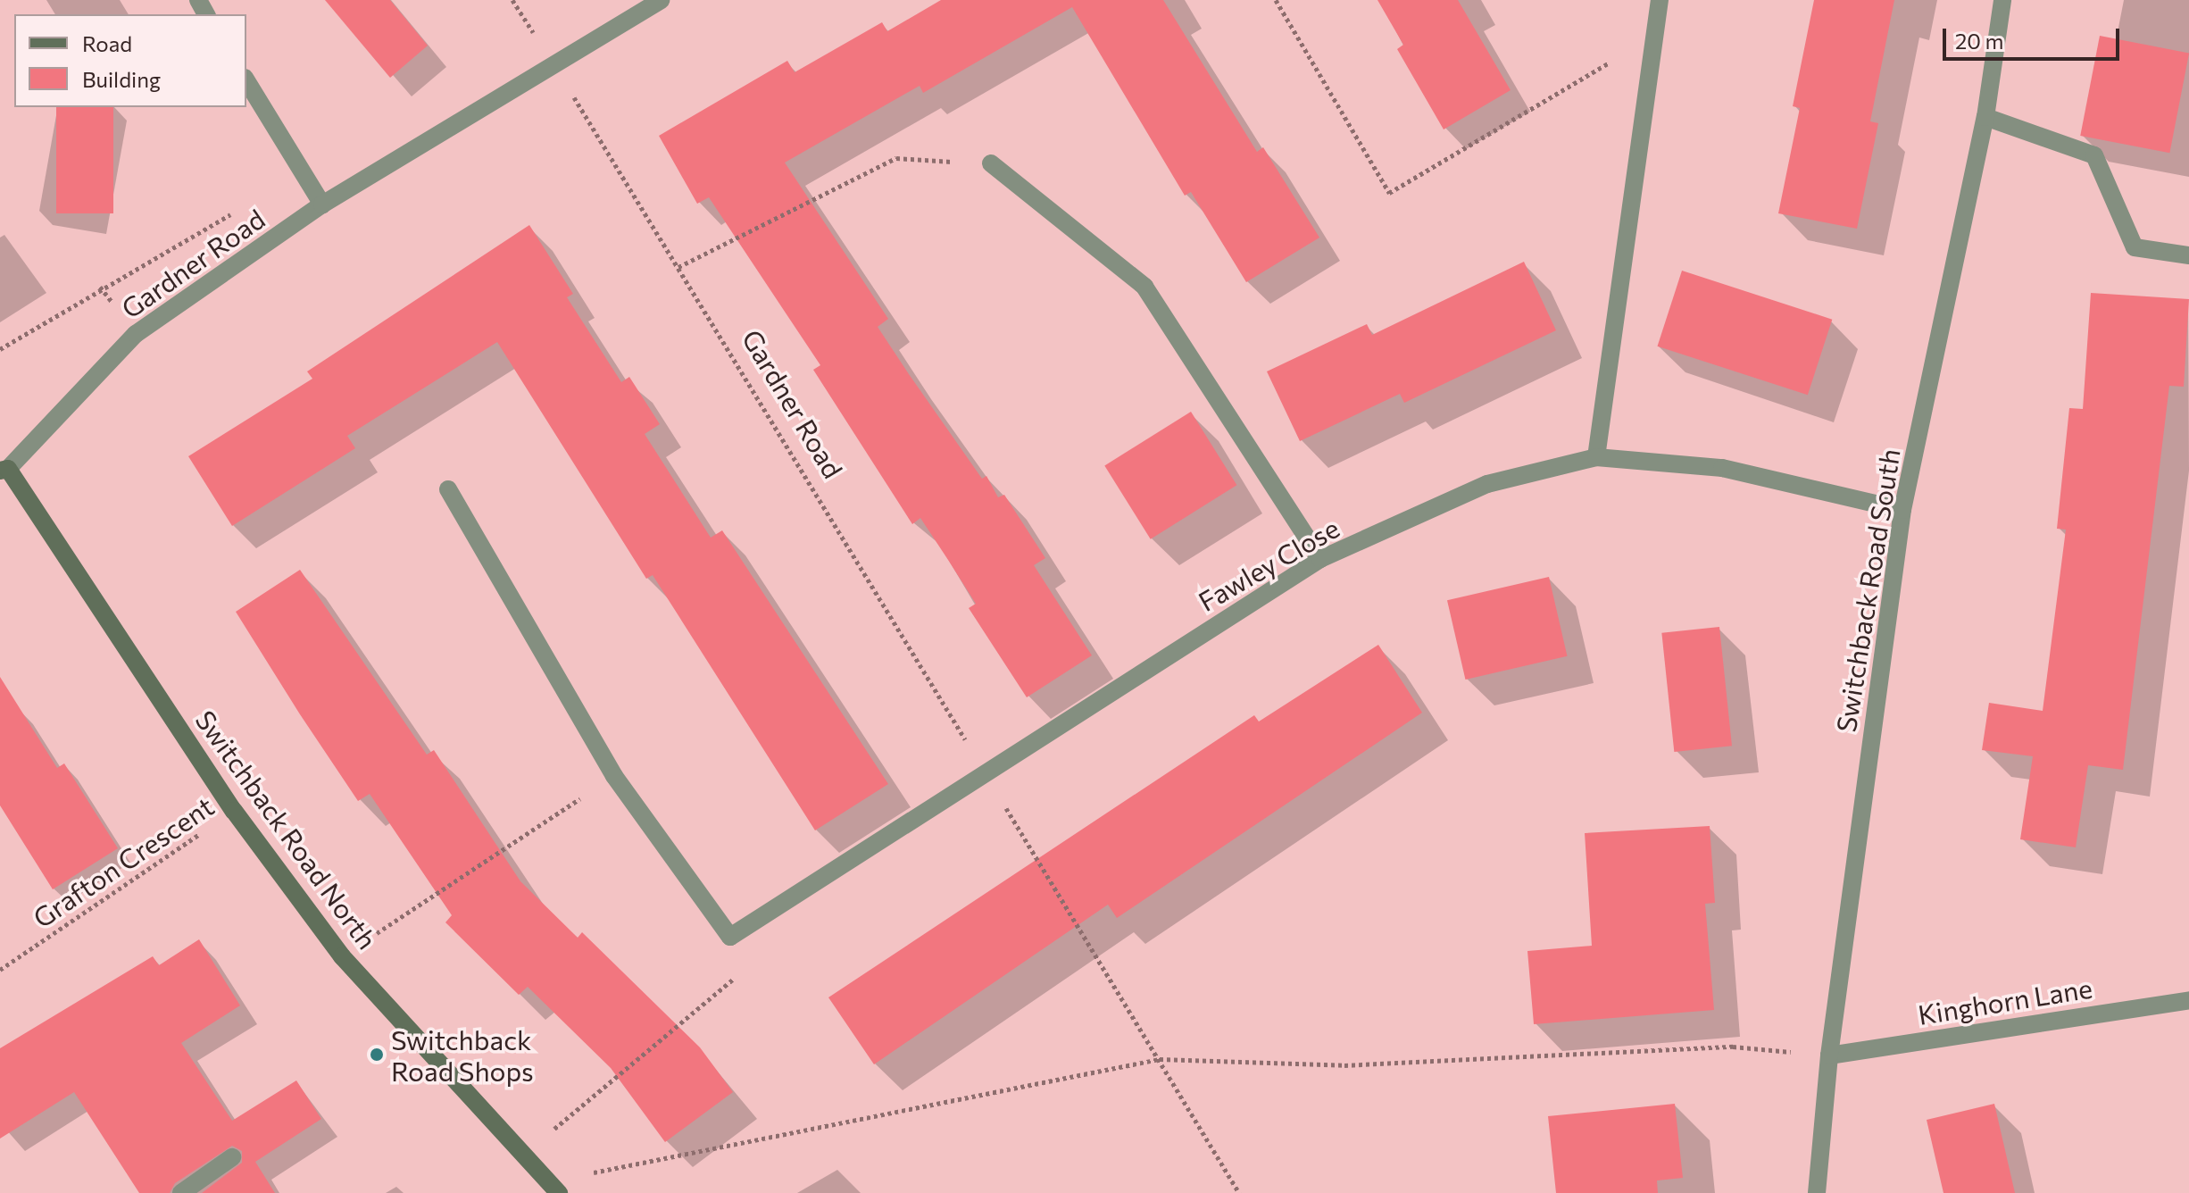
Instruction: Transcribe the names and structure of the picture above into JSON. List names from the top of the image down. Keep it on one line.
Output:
{"streets":{"main road":["Switchback Road North"],"street":["Gardner Road","Fawley Close","Switchback Road South","Kinghorn Lane"],"path":["Grafton Crescent"]},"crossings":[["Gardner Road","Fawley Close"],["Gardner Road","Switchback Road North"],["Fawley Close","Switchback Road South"],["Switchback Road South","Kinghorn Lane"],["Switchback Road North","Grafton Crescent"]],"places":["Switchback Road Shops"],"legend":["Road","Building"],"scale_bar":"20 m"}
